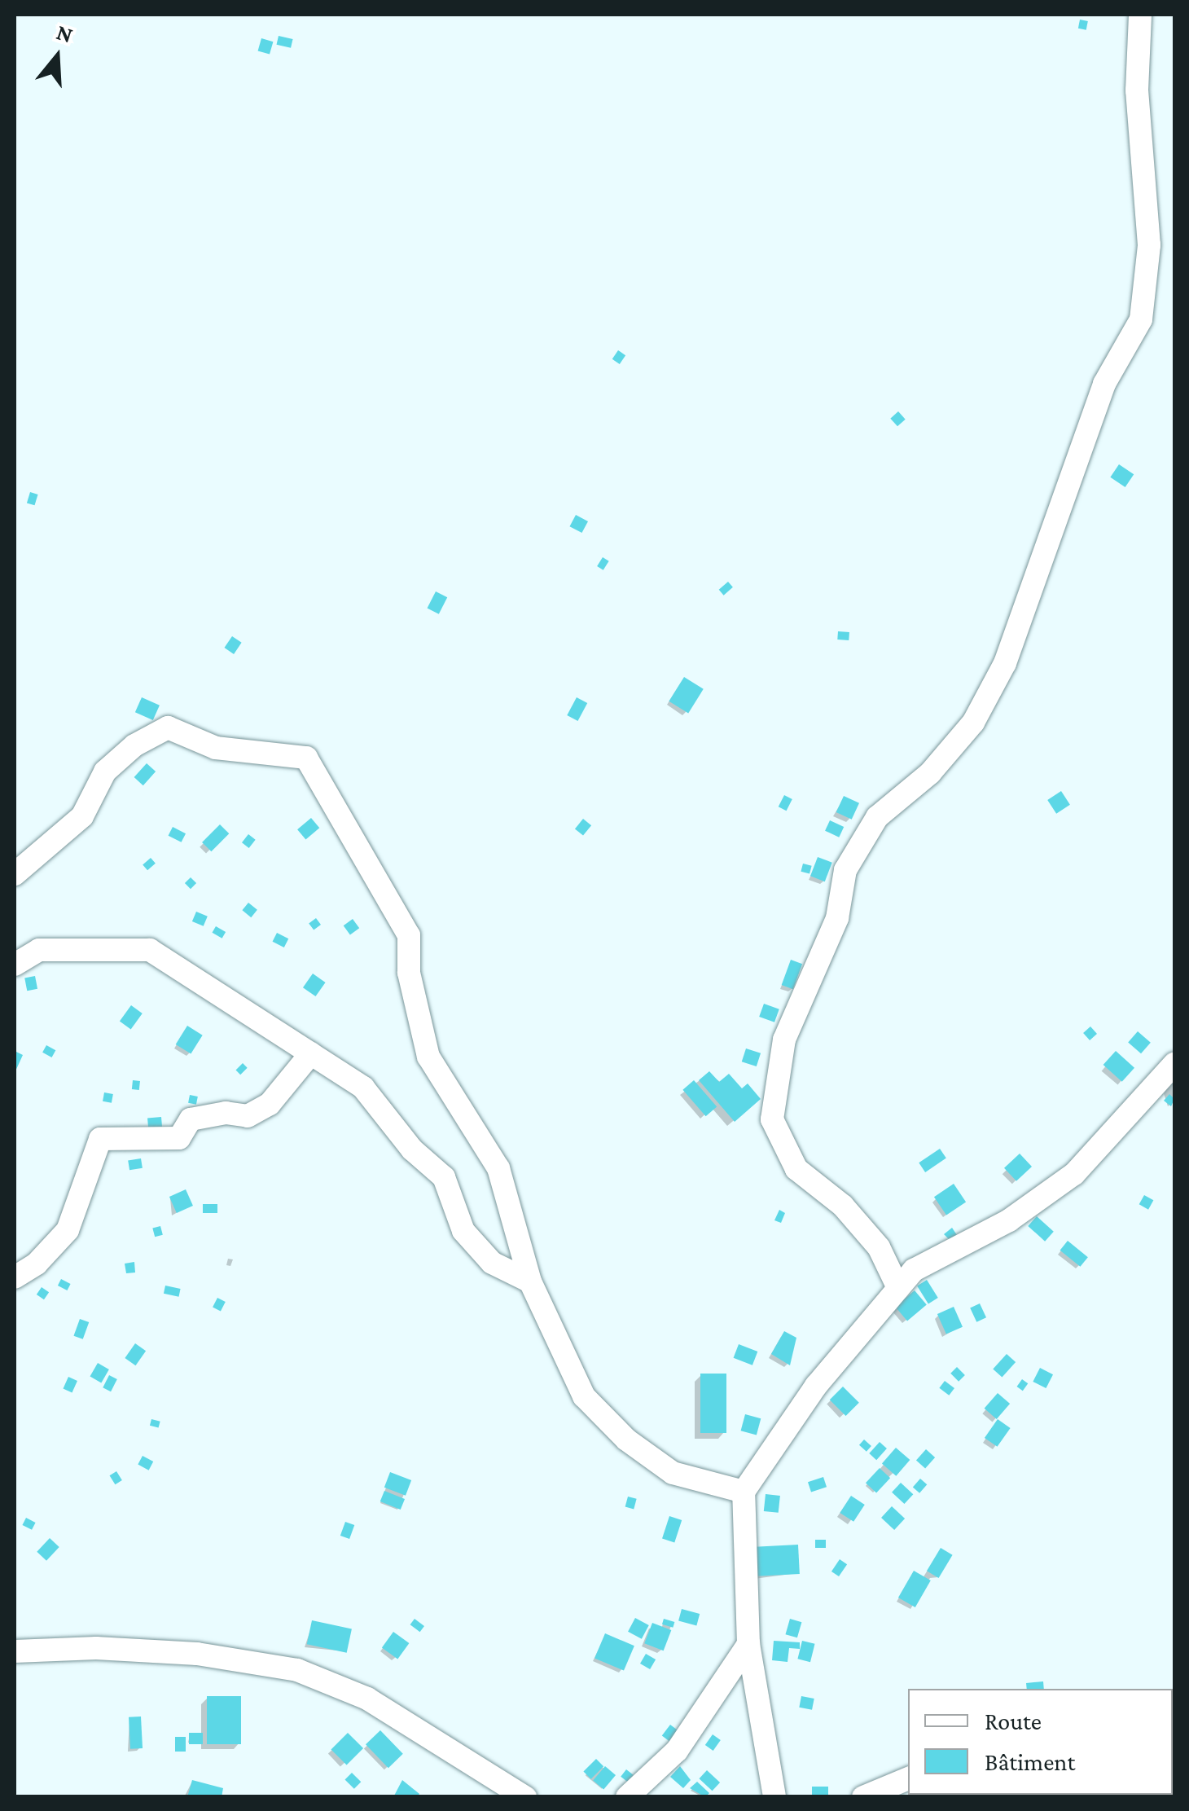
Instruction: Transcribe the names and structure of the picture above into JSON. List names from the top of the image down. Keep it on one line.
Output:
{"legend":["Route","Bâtiment"],"north":"top"}
